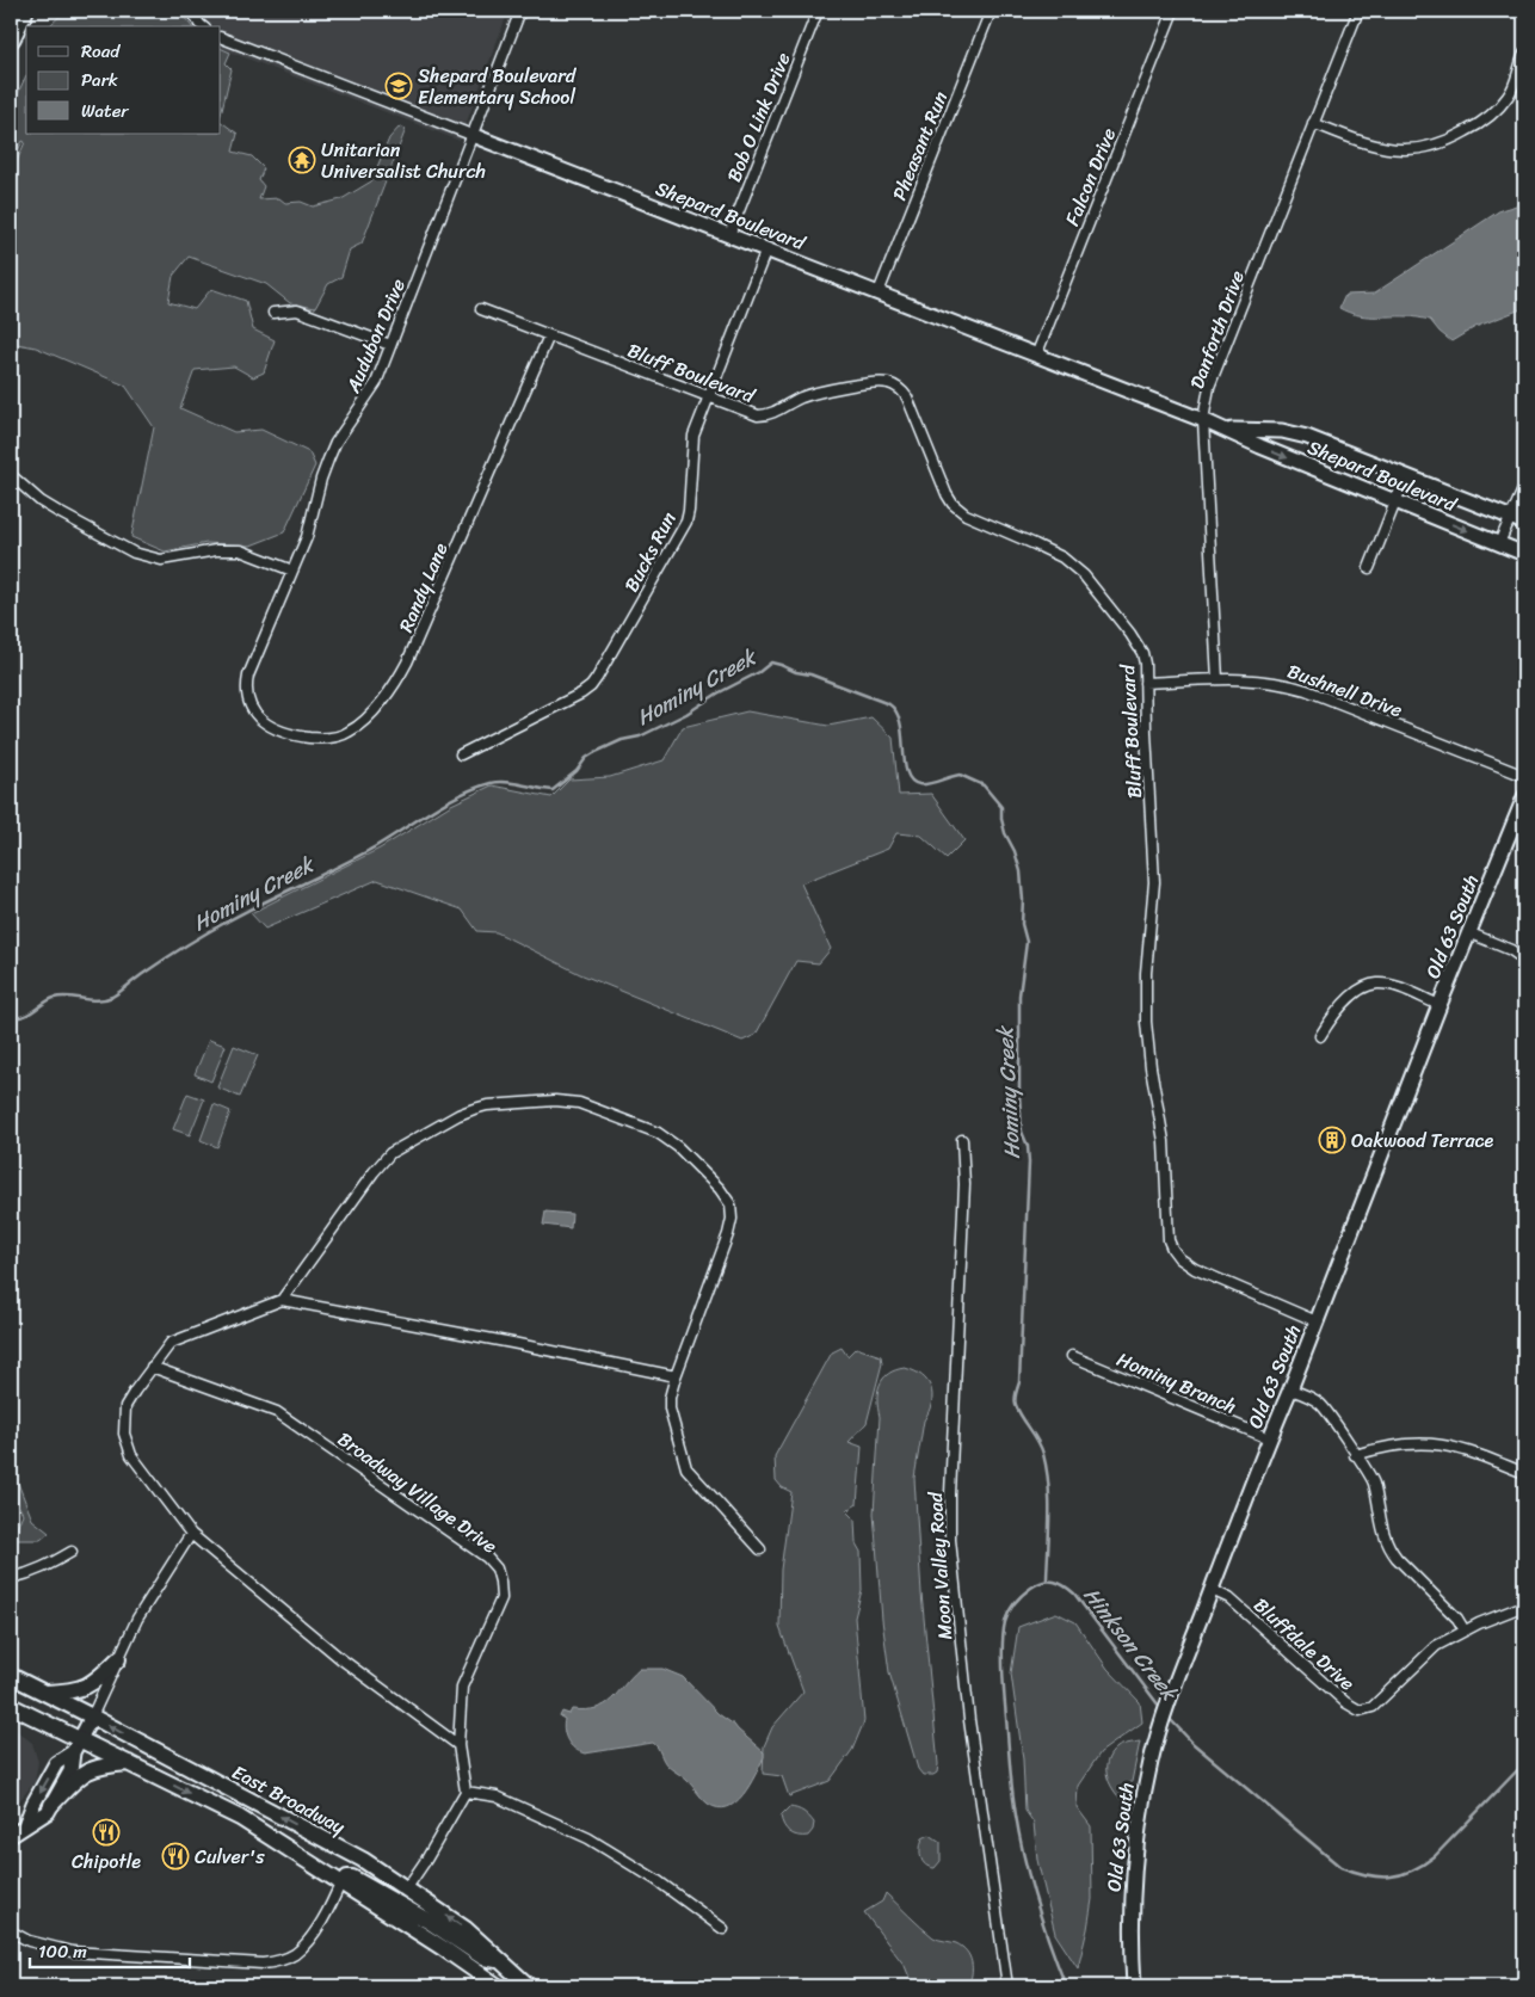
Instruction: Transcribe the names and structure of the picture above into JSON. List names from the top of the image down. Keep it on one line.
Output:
{"streets":{"main road":["East Broadway"],"street":["Bob O Link Drive","Pheasant Run","Falcon Drive","Shepard Boulevard","Danforth Drive","Audubon Drive","Bluff Boulevard","Bucks Run","Randy Lane","Bushnell Drive","Old 63 South","Hominy Branch","Broadway Village Drive","Moon Valley Road","Bluffdale Drive"]},"crossings":[["Bob O Link Drive","Shepard Boulevard"],["Pheasant Run","Shepard Boulevard"],["Falcon Drive","Shepard Boulevard"],["Shepard Boulevard","Danforth Drive"],["Shepard Boulevard","Audubon Drive"],["Shepard Boulevard","Bucks Run"],["Danforth Drive","Bushnell Drive"],["Audubon Drive","Randy Lane"],["Bluff Boulevard","Bucks Run"],["Bluff Boulevard","Randy Lane"],["Bluff Boulevard","Bushnell Drive"],["Bluff Boulevard","Old 63 South"],["Old 63 South","Hominy Branch"],["Old 63 South","Bluffdale Drive"]],"water":["Hominy Creek","Hinkson Creek"],"places":{"school or university":["Shepard Boulevard Elementary School"],"temple":["Unitarian Universalist Church"],"building":["Oakwood Terrace"],"restaurant":["Chipotle","Culver's"]},"legend":["Road","Park","Water"],"scale_bar":"100 m"}
